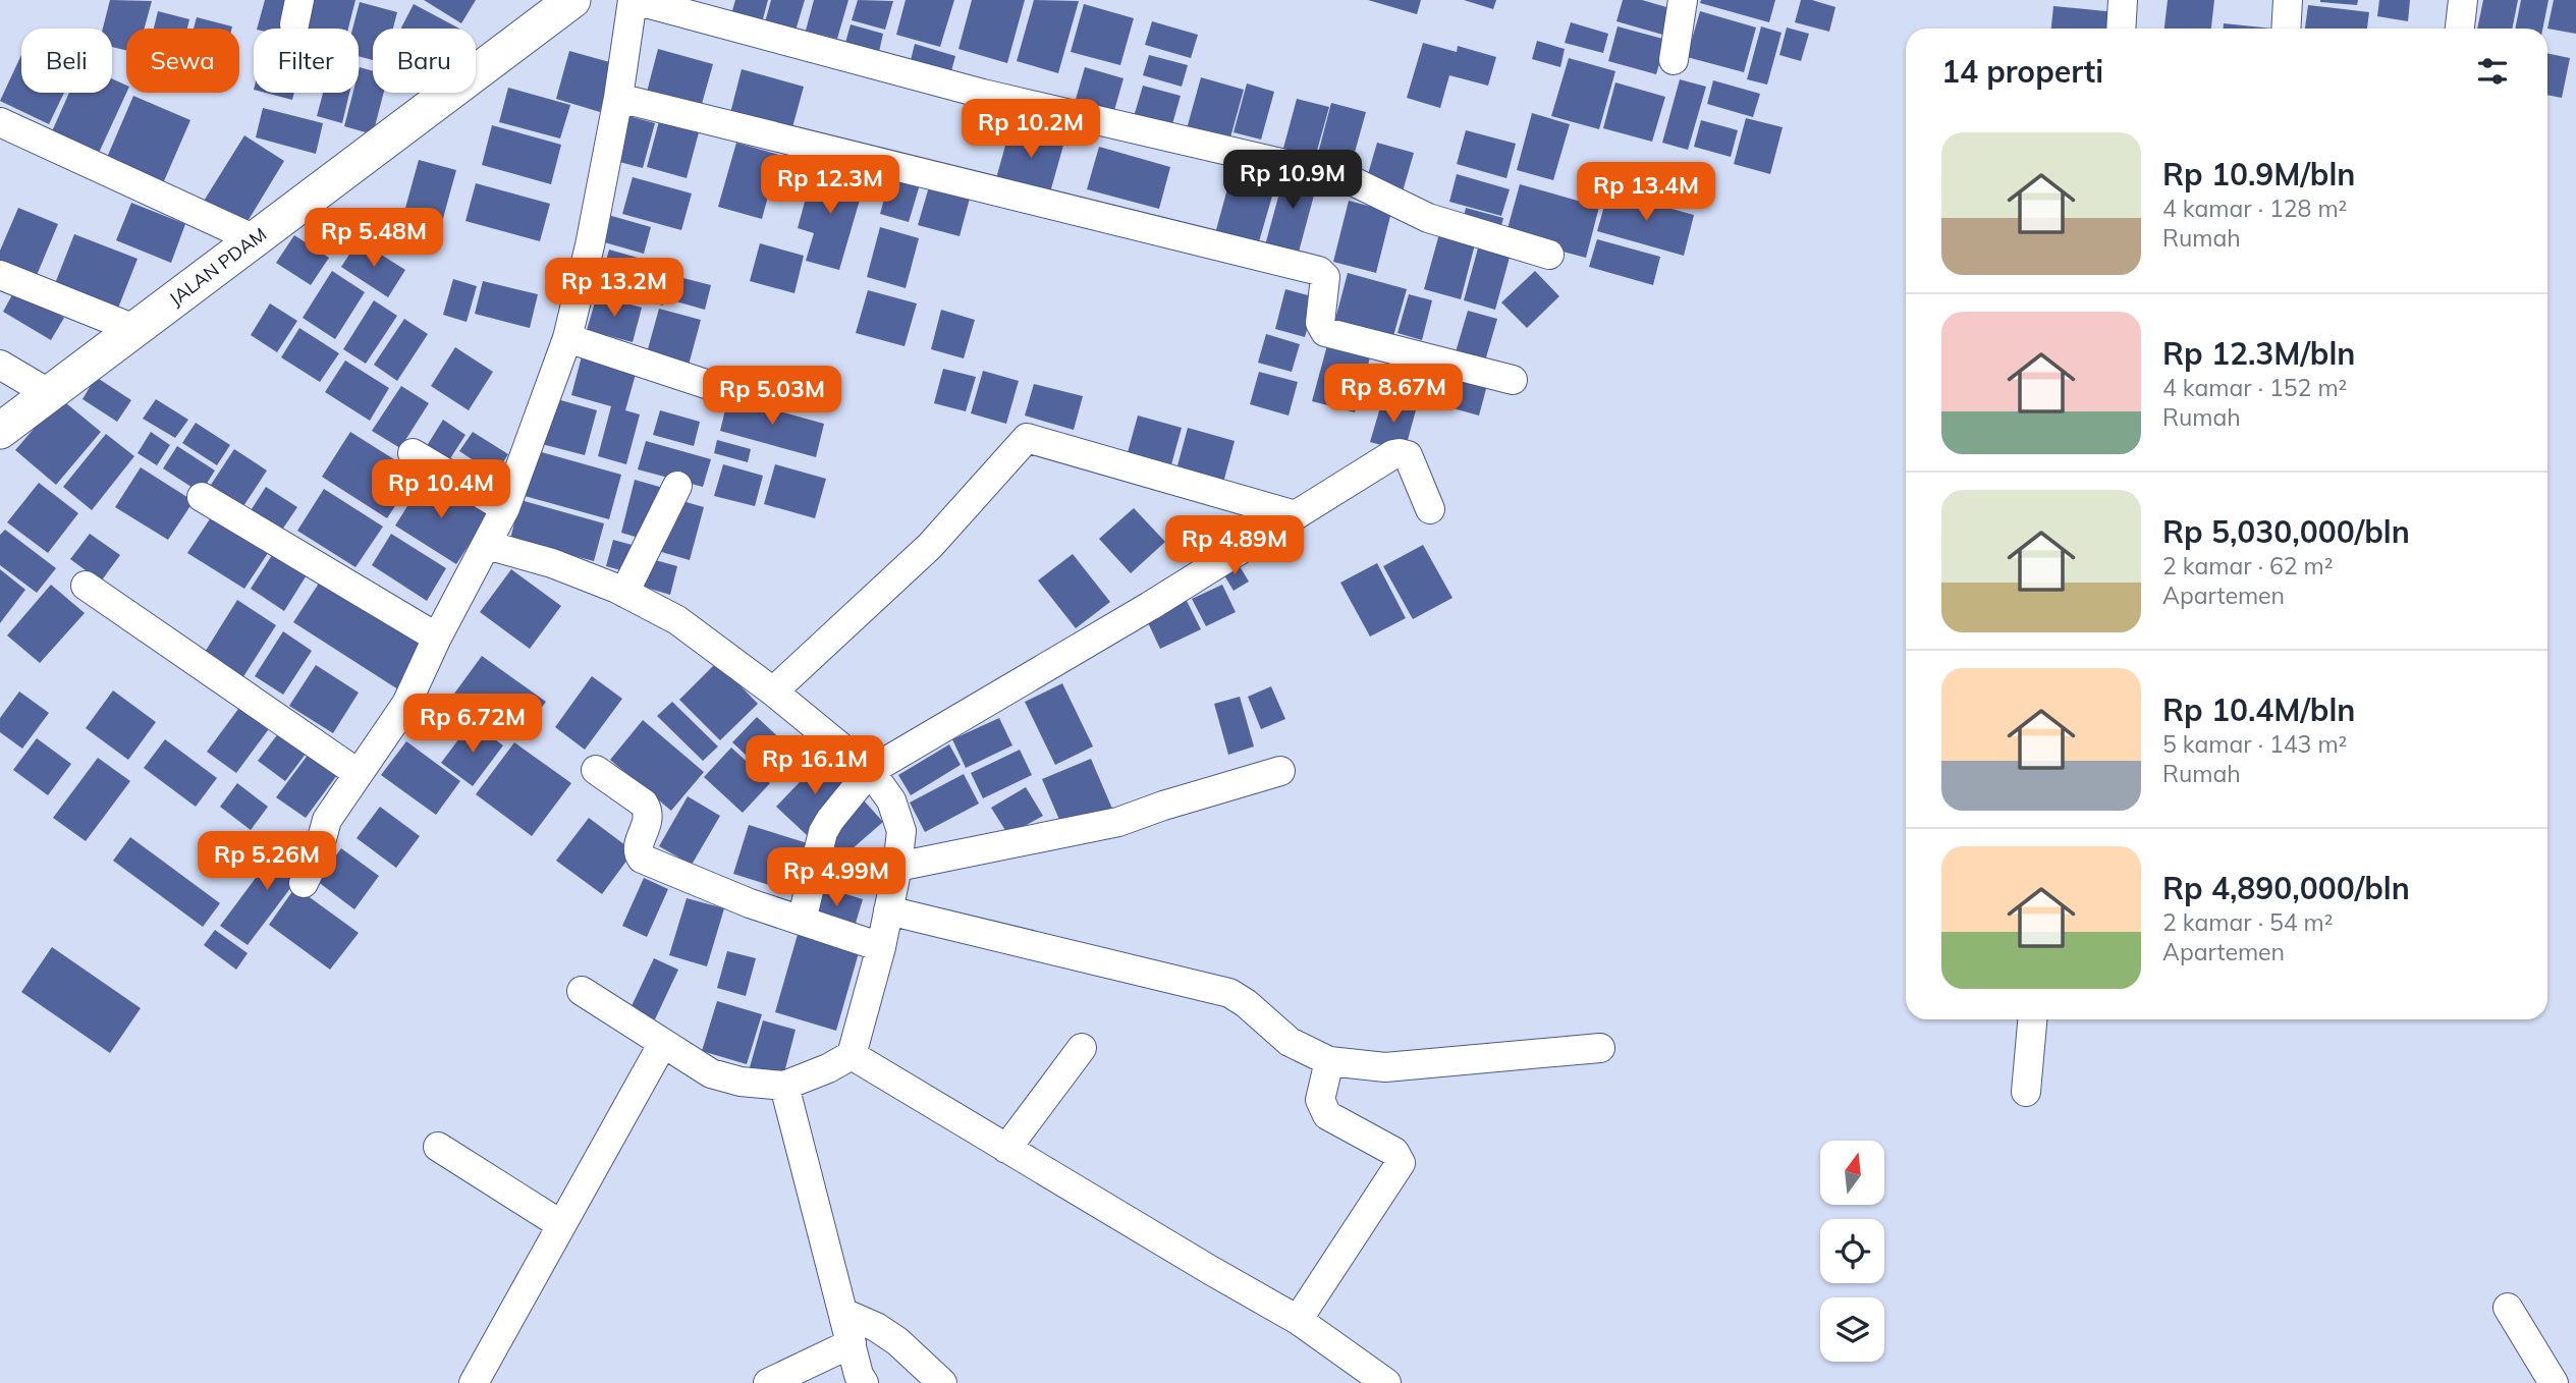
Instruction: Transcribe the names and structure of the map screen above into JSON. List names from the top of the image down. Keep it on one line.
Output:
{"streets":{"street":["JALAN PDAM"]},"north":"top","page":{"chip":["Beli","Sewa","Filter","Baru"],"heading":"14 properti","price":["Rp 10.2M","Rp 10.9M","Rp 12.3M","Rp 13.4M","Rp 5.48M","Rp 13.2M","Rp 8.67M","Rp 5.03M","Rp 10.4M","Rp 4.89M","Rp 6.72M","Rp 16.1M","Rp 5.26M","Rp 4.99M"],"list":[{"name":"Rp 10.9M/bln","note":"4 kamar · 128 m² · Rumah"},{"name":"Rp 12.3M/bln","note":"4 kamar · 152 m² · Rumah"},{"name":"Rp 5,030,000/bln","note":"2 kamar · 62 m² · Apartemen"},{"name":"Rp 10.4M/bln","note":"5 kamar · 143 m² · Rumah"},{"name":"Rp 4,890,000/bln","note":"2 kamar · 54 m² · Apartemen"}]}}
